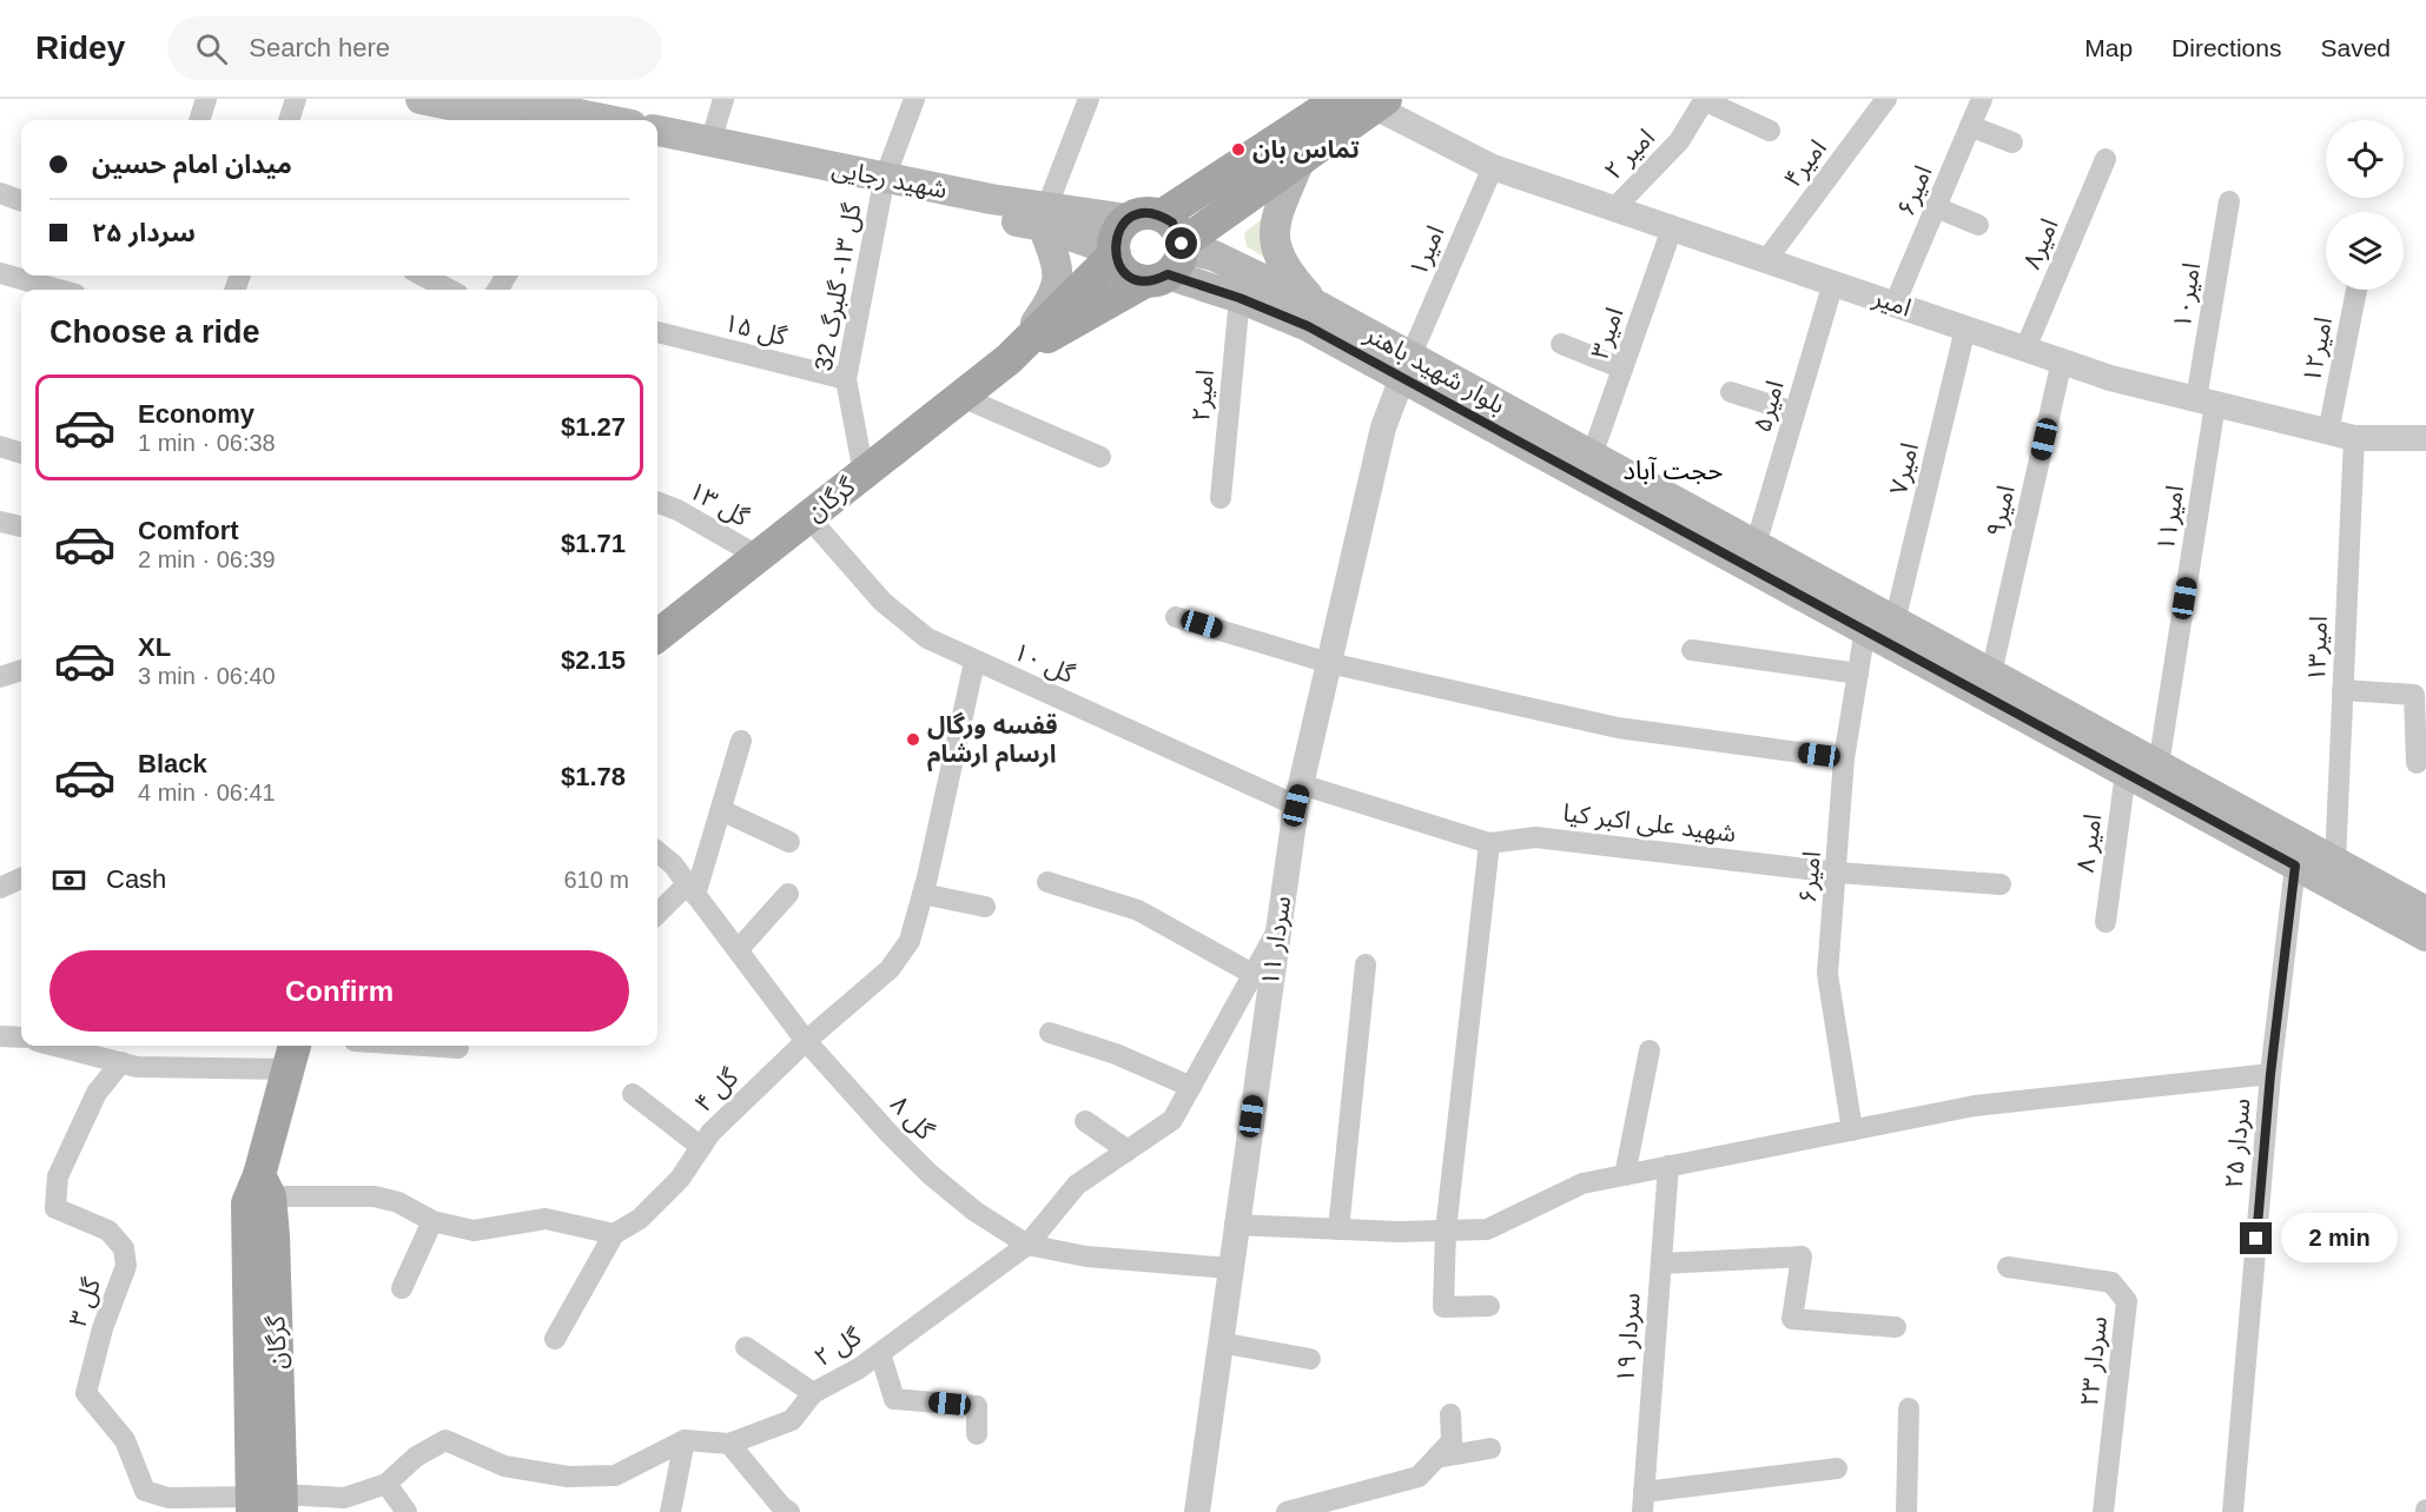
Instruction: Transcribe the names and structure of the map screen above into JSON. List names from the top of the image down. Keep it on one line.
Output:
{"streets":{"main road":["شهید رجایی","بلوار شهید باهنر","گرگان"],"street":["امیر ۲","امیر۴","امیر۶","امیر۸","امیر۱","گل ۱۳- گلبرگ 32","امیر۱۰","امیر","گل ۱۵","امیر۳","امیر۱۲","امیر۲","امیر۵","امیر۷","گل ۱۳","امیر۹","امیر۱۱","امیر۱۳","گل ۱۰","شهید علی اکبر کیا","امیر ۸","سردار ۱۱","گل ۴","گل ۸","سردار ۲۵","گل ۳","سردار ۱۹","گل ۲","سردار ۲۳"]},"crossings":[["امیر ۲","امیر"],["امیر۴","امیر"],["شهید رجایی","گل ۱۳- گلبرگ 32"],["شهید رجایی","بلوار شهید باهنر"],["امیر۶","امیر"],["امیر۶","بلوار شهید باهنر"],["امیر۶","شهید علی اکبر کیا"],["امیر۸","امیر"],["امیر۱","امیر"],["امیر۱","بلوار شهید باهنر"],["امیر۱","سردار ۱۱"],["گل ۱۳- گلبرگ 32","گل ۱۵"],["گل ۱۳- گلبرگ 32","گرگان"],["امیر۱۰","امیر"],["امیر۱۰","امیر۱۱"],["امیر","امیر۳"],["امیر","امیر۱۲"],["امیر","امیر۵"],["امیر","امیر۷"],["امیر","امیر۹"],["امیر","امیر۱۱"],["امیر","امیر۱۳"],["امیر۳","بلوار شهید باهنر"],["امیر۱۲","امیر۱۳"],["بلوار شهید باهنر","امیر۲"],["بلوار شهید باهنر","امیر۵"],["بلوار شهید باهنر","امیر۷"],["بلوار شهید باهنر","امیر۹"],["بلوار شهید باهنر","امیر۱۱"],["بلوار شهید باهنر","امیر۱۳"],["بلوار شهید باهنر","امیر ۸"],["بلوار شهید باهنر","سردار ۱۱"],["بلوار شهید باهنر","سردار ۲۵"],["گرگان","گل ۱۳"],["گرگان","گل ۱۰"],["گرگان","گل ۳"],["گل ۱۰","شهید علی اکبر کیا"],["گل ۱۰","سردار ۱۱"],["گل ۱۰","گل ۴"],["شهید علی اکبر کیا","سردار ۱۱"],["سردار ۱۱","گل ۸"],["سردار ۱۱","گل ۲"],["گل ۴","گل ۸"],["گل ۸","گل ۲"]],"districts":["حجت آباد"],"places":["تماس بان","قفسه ورگال ارسام ارشام"],"page":{"header":"Ridey","search":"Search here","nav":["Map","Directions","Saved"],"banner":["میدان امام حسین","سردار ۲۵"],"heading":"Choose a ride","list":[{"name":"Economy","note":"1 min · 06:38","value":"$1.27"},{"name":"Comfort","note":"2 min · 06:39","value":"$1.71"},{"name":"XL","note":"3 min · 06:40","value":"$2.15"},{"name":"Black","note":"4 min · 06:41","value":"$1.78"}],"pay":["Cash","610 m"],"buttons":"Confirm","bubble":"2 min"}}
